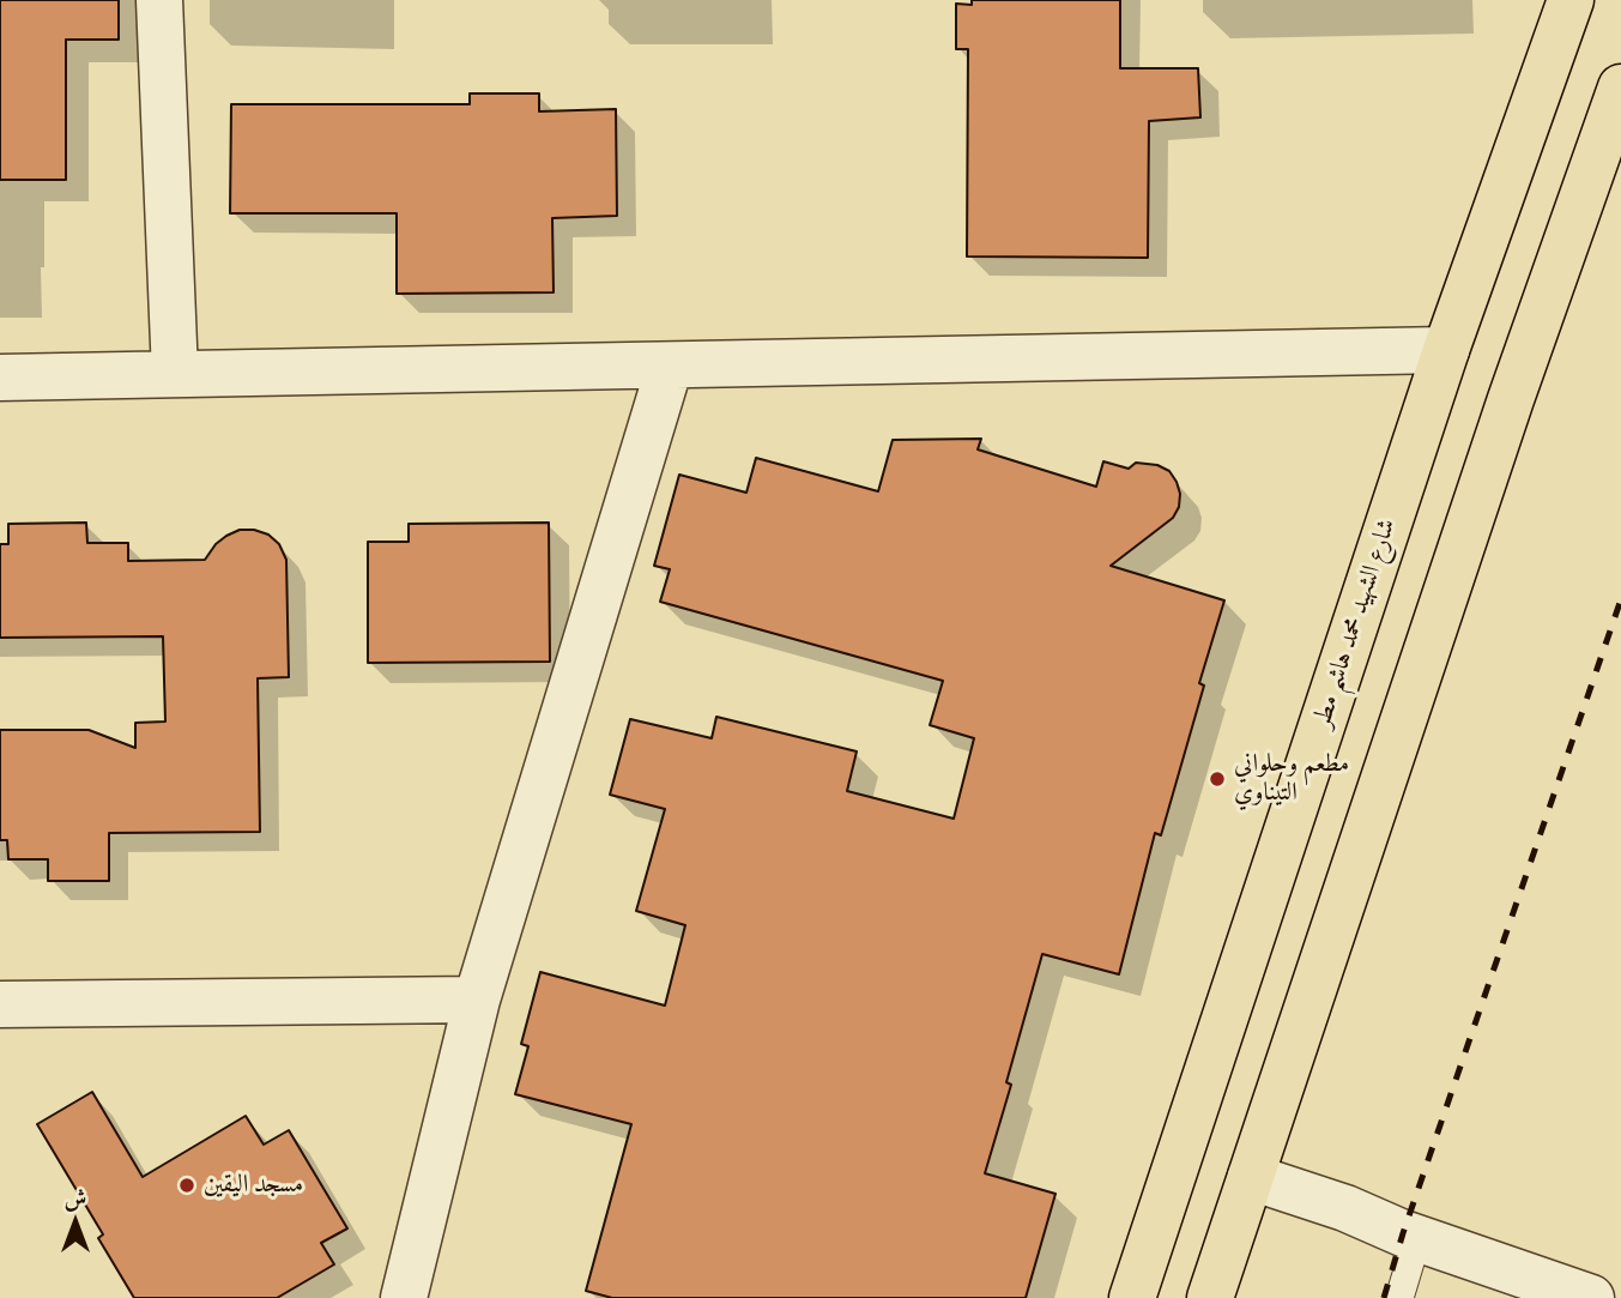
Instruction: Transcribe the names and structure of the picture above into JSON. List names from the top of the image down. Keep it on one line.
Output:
{"streets":{"main road":["شارع الشهيد محمد هاشم مطر"]},"places":["مطعم وحلواني التيناوي","مسجد اليقين"],"north":"top"}
